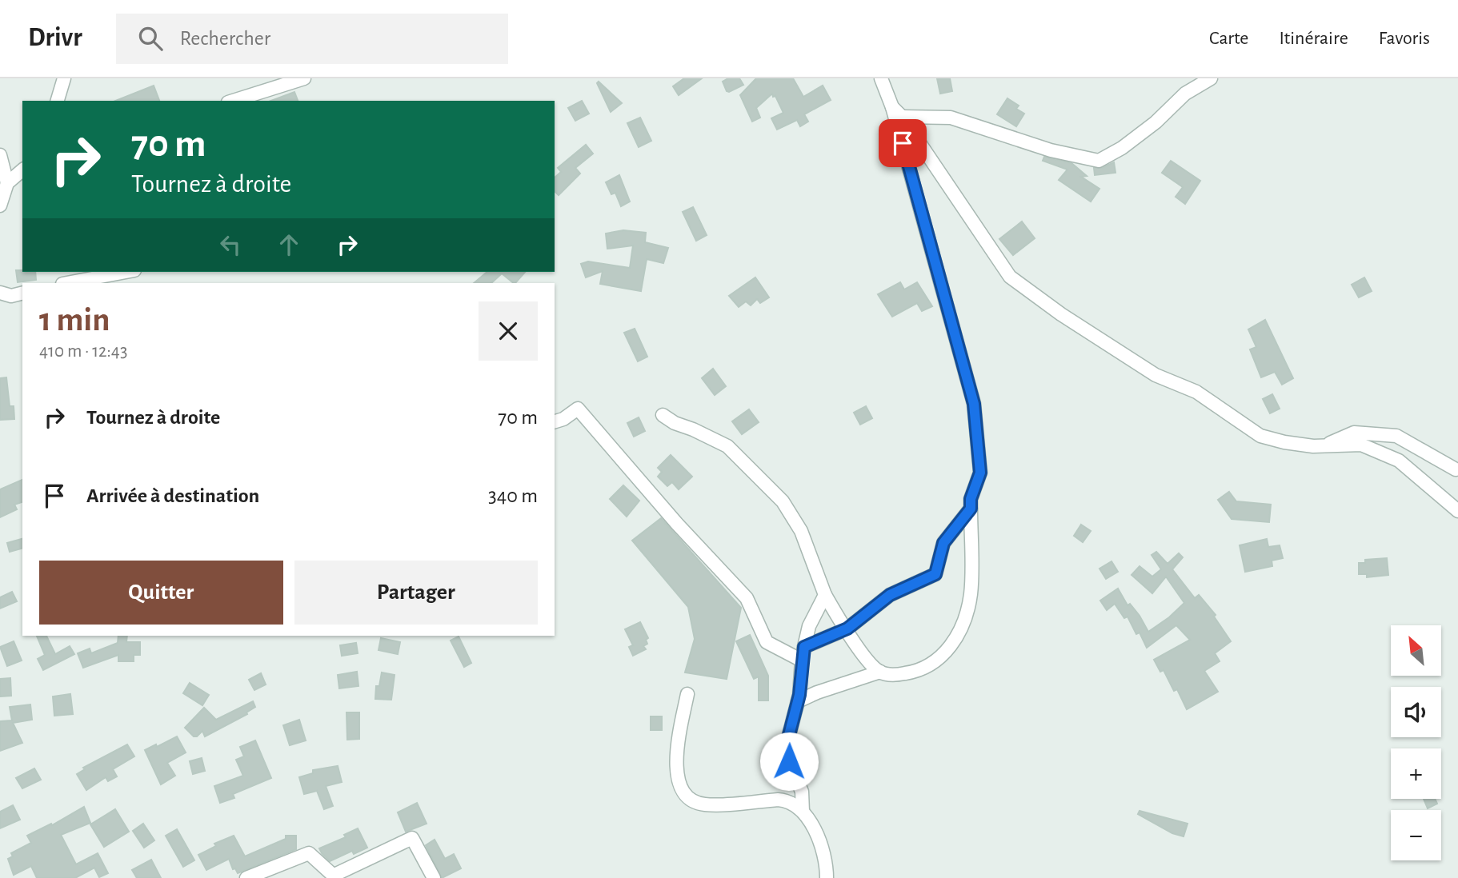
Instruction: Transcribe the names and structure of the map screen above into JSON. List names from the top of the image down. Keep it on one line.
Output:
{"north":"top left","page":{"header":"Drivr","search":"Rechercher","nav":["Carte","Itinéraire","Favoris"],"turn":["70 m","Tournez à droite"],"heading":["1 min","410 m · 12:43"],"list":[{"name":"Tournez à droite","value":"70 m"},{"name":"Arrivée à destination","value":"340 m"}],"buttons":["Quitter","Partager"],"map_buttons":["+","−"]}}
